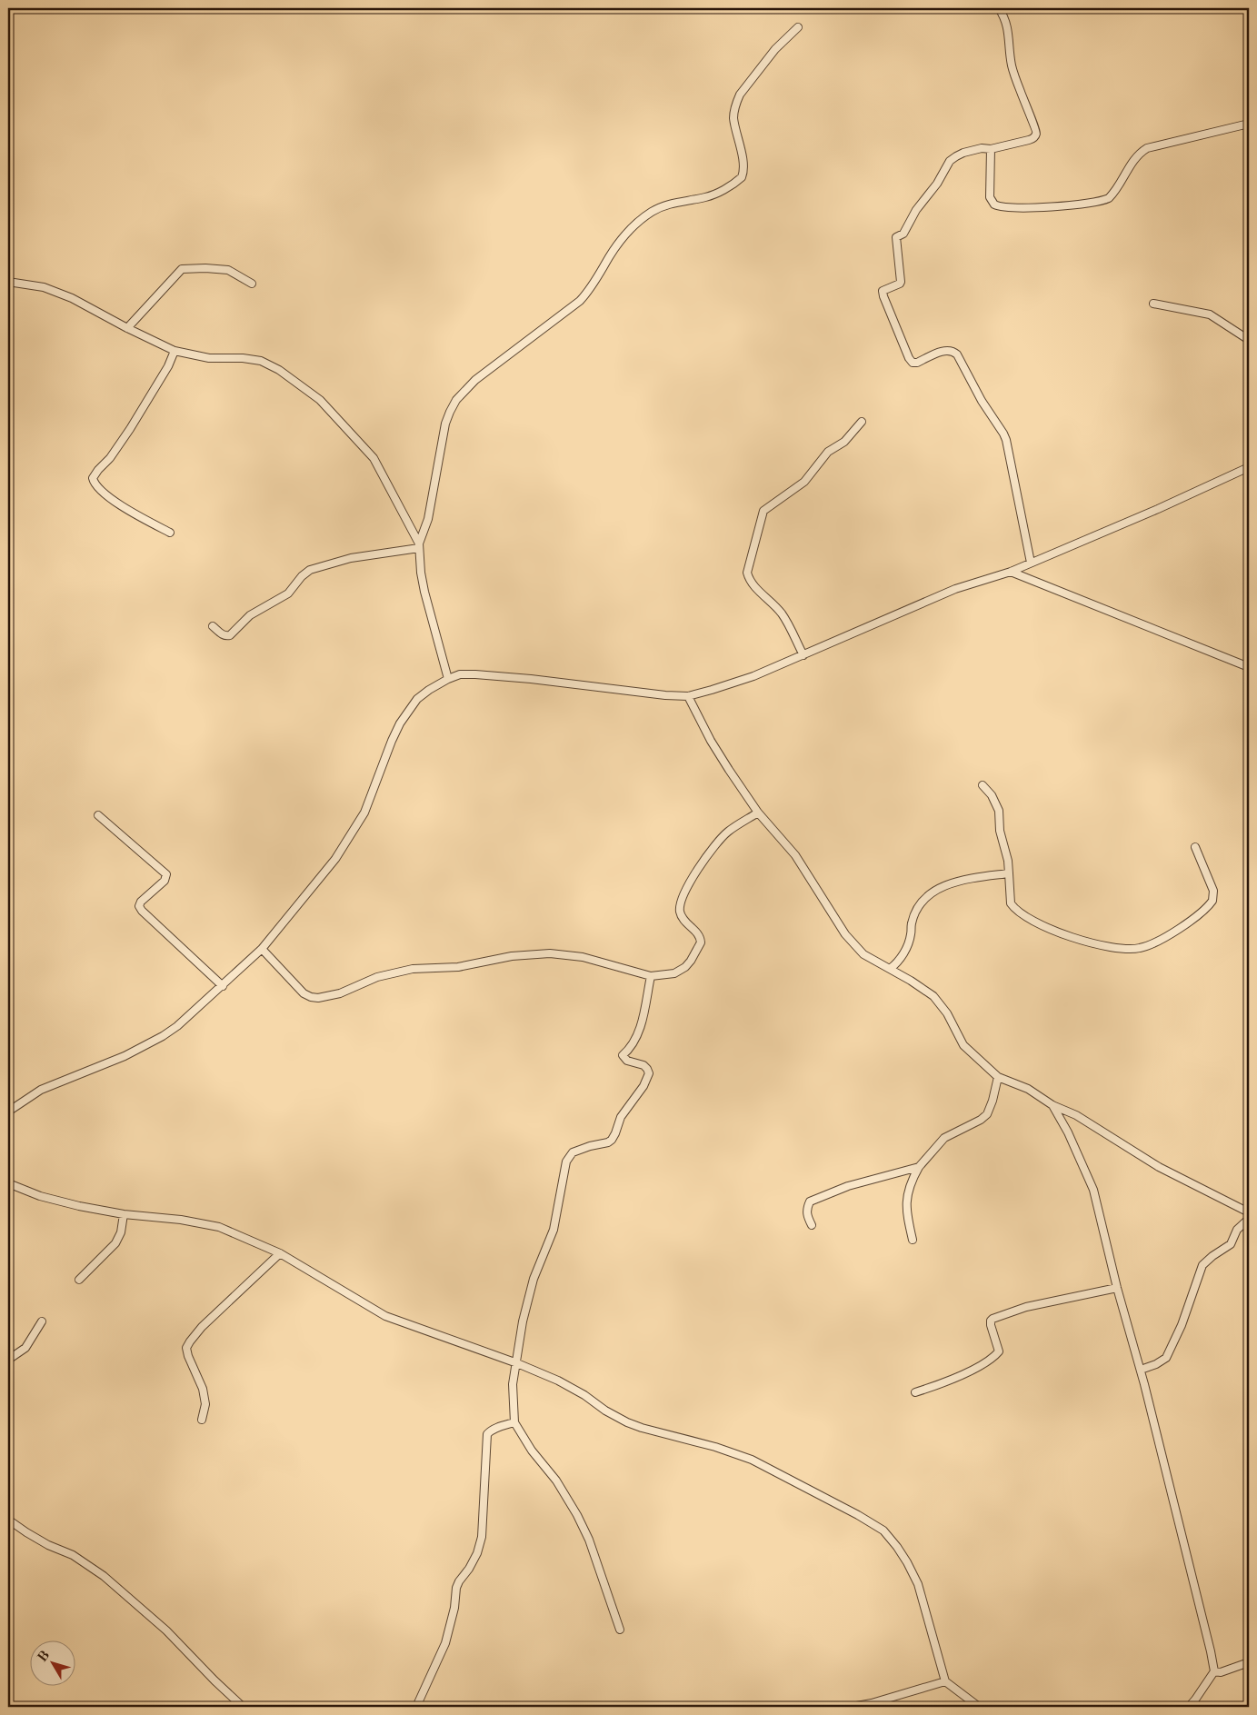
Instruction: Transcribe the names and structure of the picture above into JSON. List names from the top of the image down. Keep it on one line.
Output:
{"north":"top left"}
